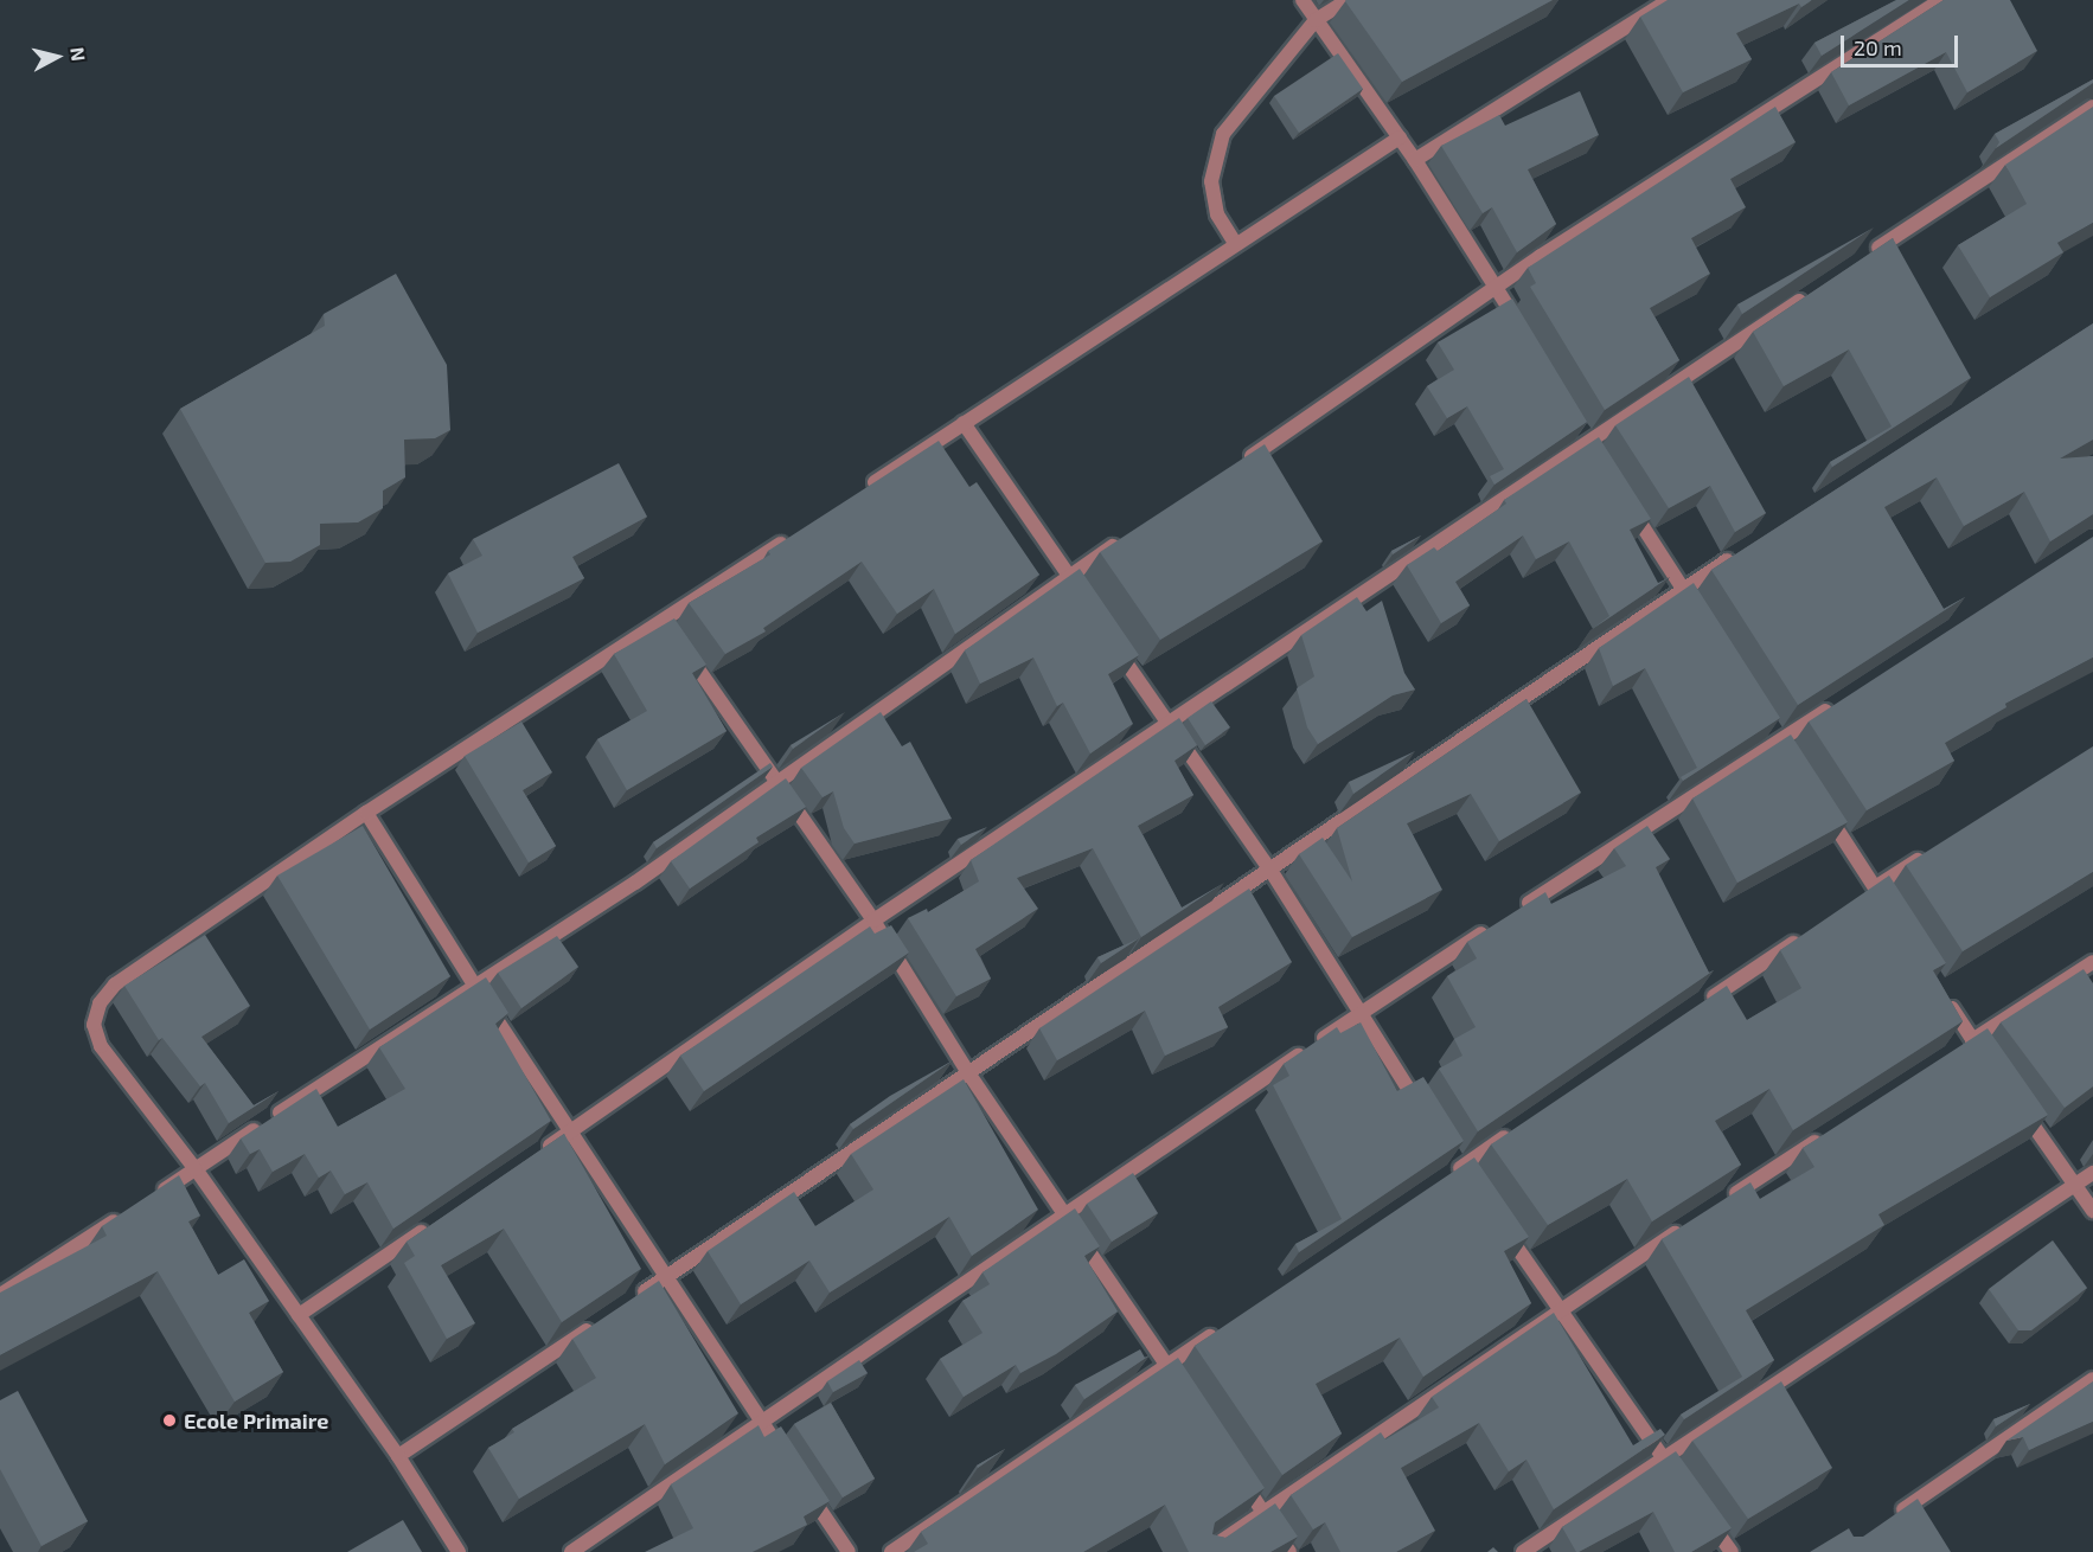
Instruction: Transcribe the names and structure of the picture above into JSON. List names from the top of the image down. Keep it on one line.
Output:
{"places":["Ecole Primaire"],"scale_bar":"20 m","north":"right"}
